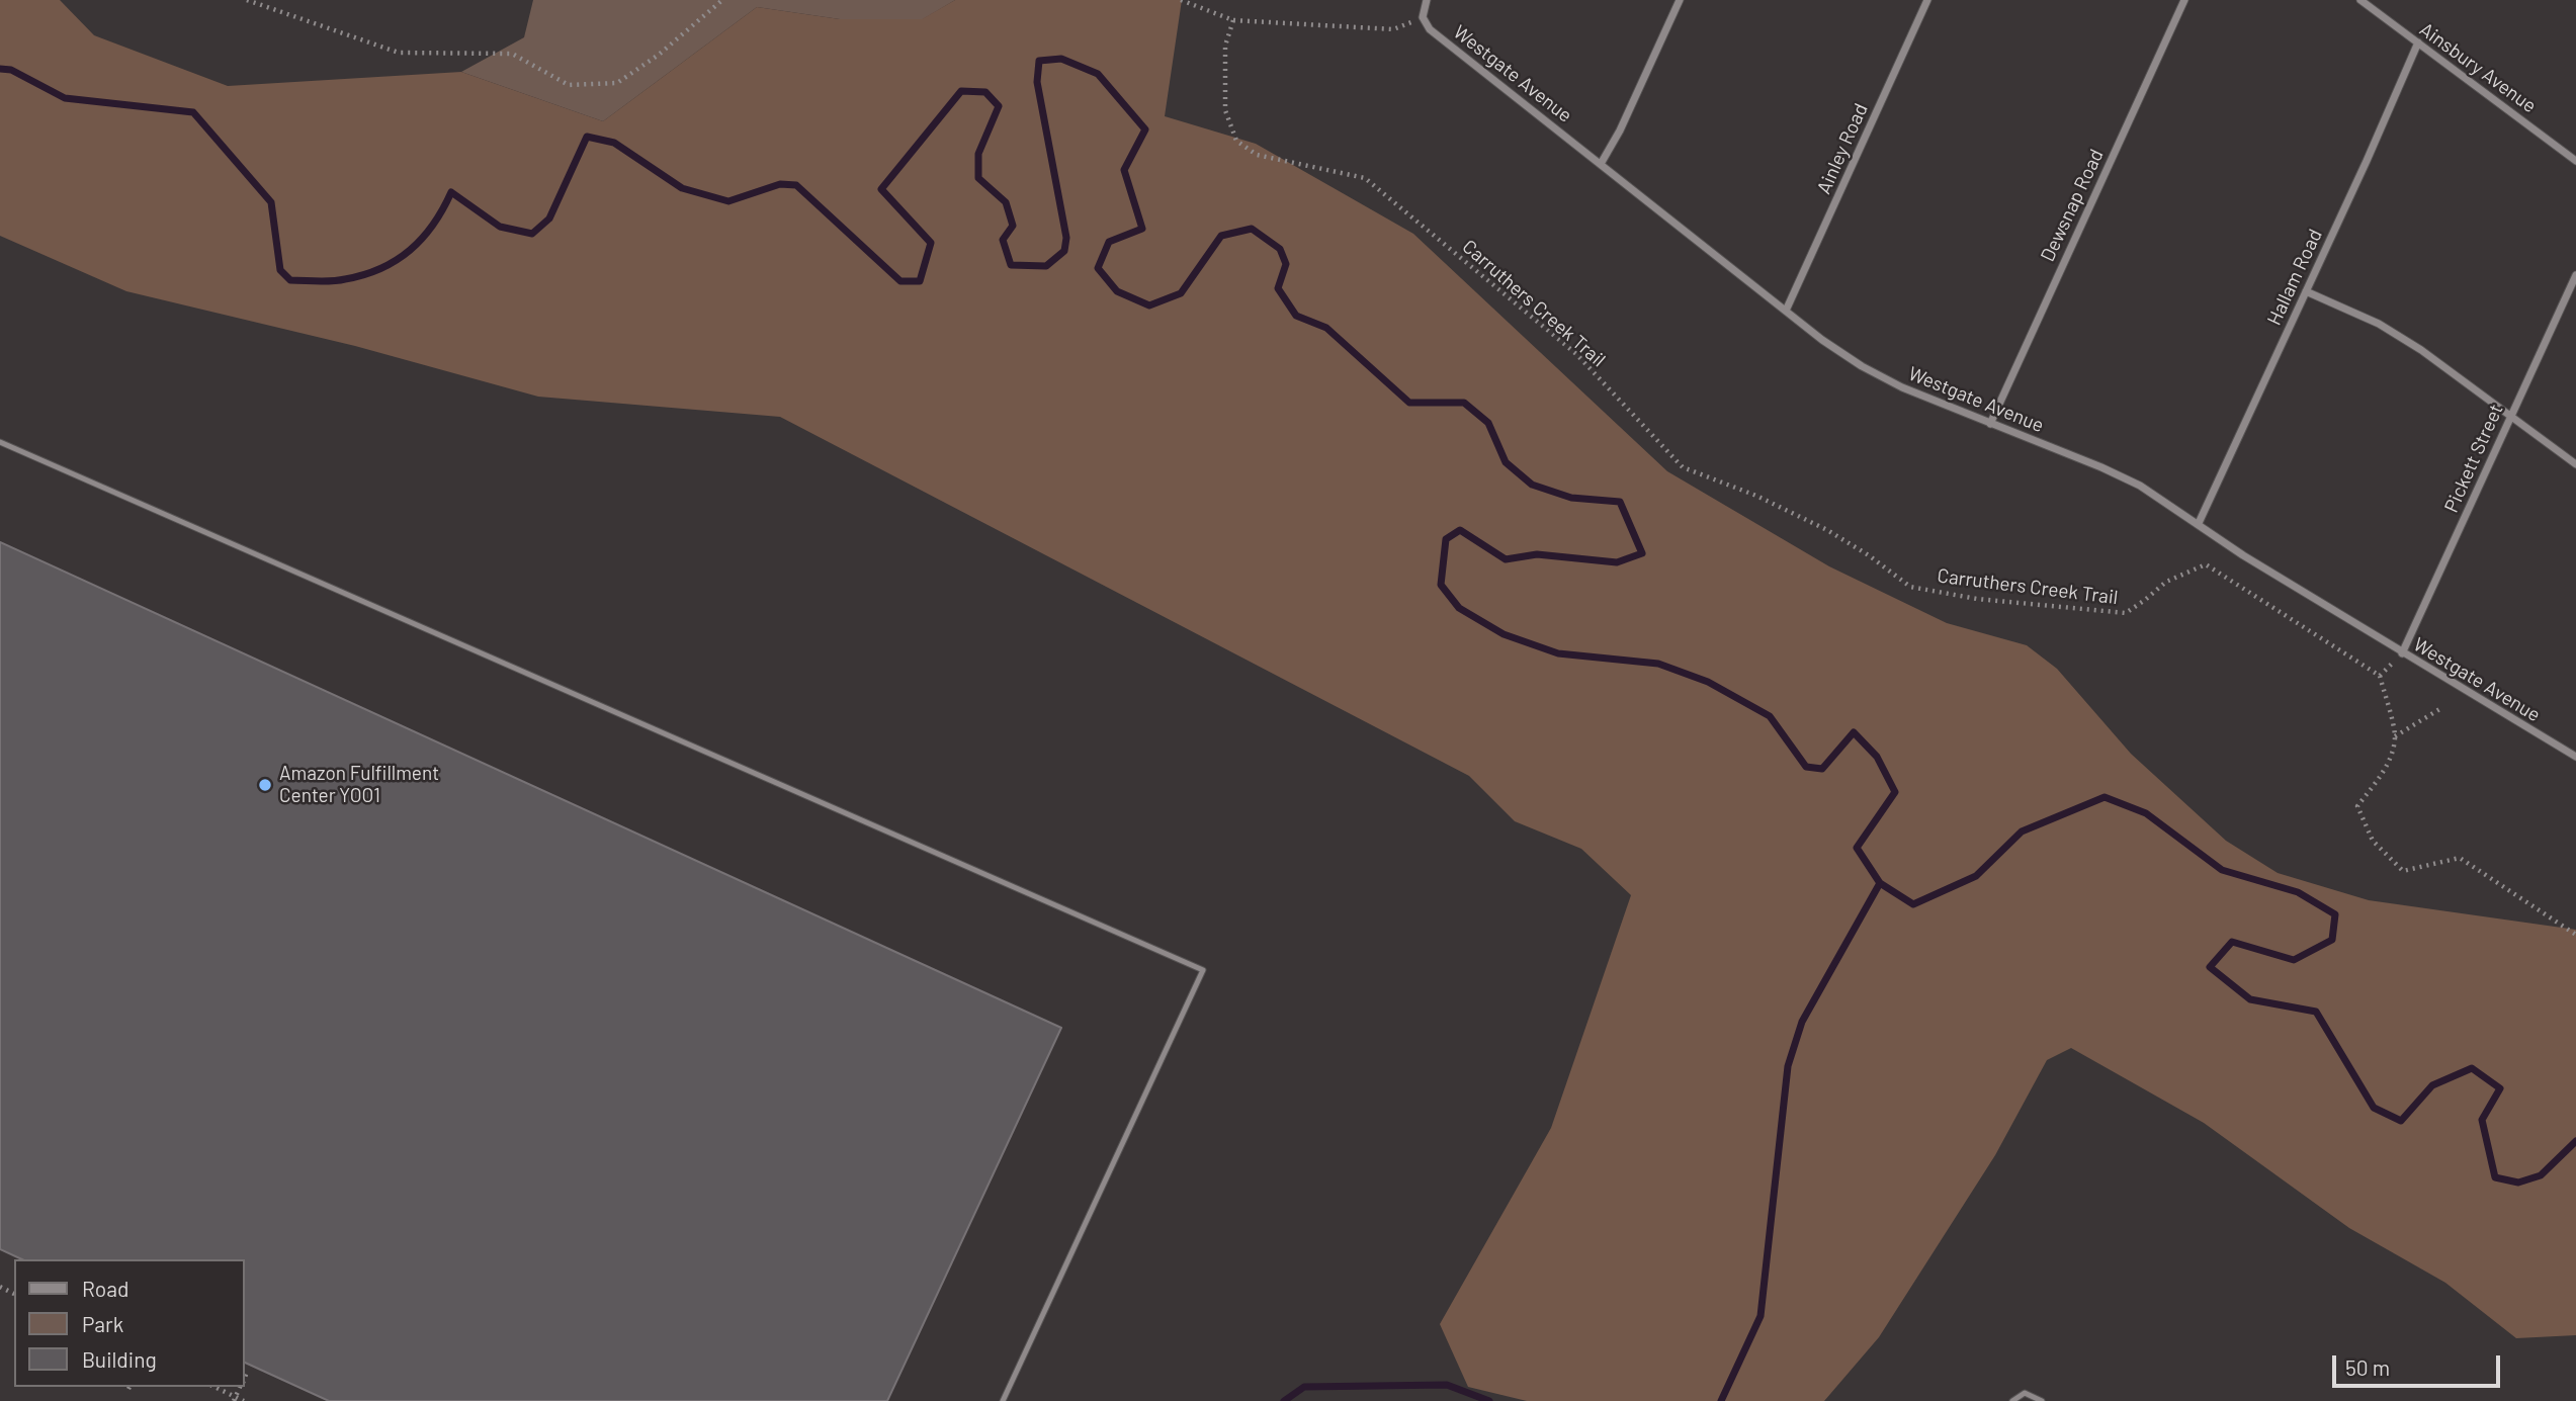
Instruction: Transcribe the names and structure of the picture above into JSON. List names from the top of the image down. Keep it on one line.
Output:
{"streets":{"street":["Ainsbury Avenue","Westgate Avenue","Ainley Road","Dewsnap Road","Hallam Road","Pickett Street"],"path":["Carruthers Creek Trail"]},"crossings":[["Ainsbury Avenue","Hallam Road"],["Westgate Avenue","Ainley Road"],["Westgate Avenue","Dewsnap Road"],["Westgate Avenue","Hallam Road"],["Westgate Avenue","Pickett Street"]],"places":["Amazon Fulfillment Center YOO1"],"legend":["Road","Park","Building"],"scale_bar":"50 m"}
